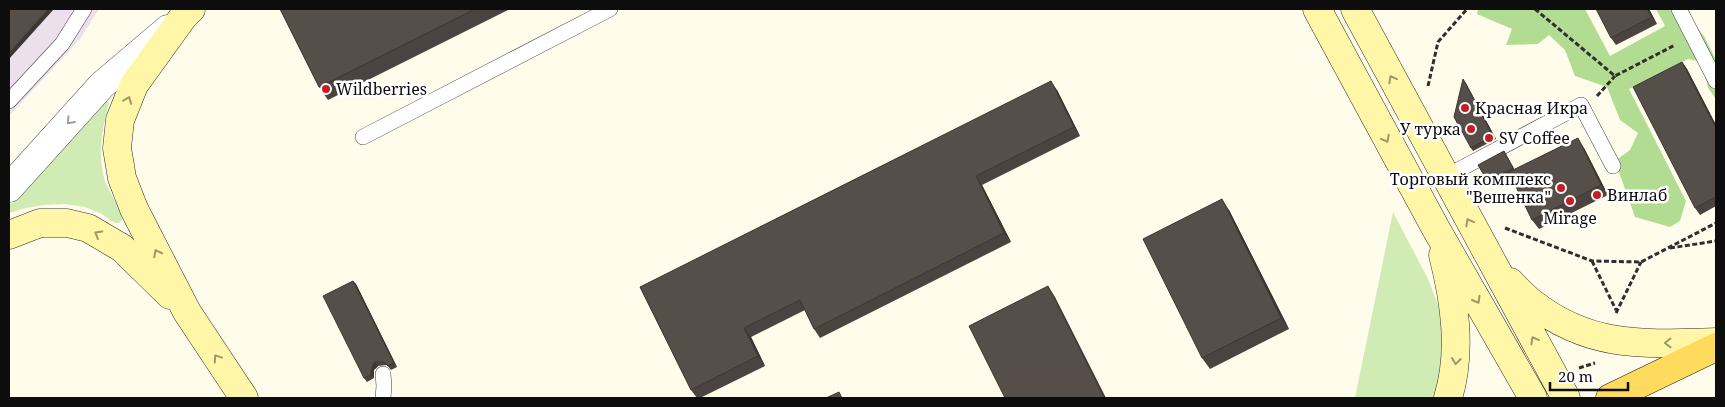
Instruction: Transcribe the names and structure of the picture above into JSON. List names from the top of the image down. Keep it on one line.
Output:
{"places":["Wildberries","Красная Икра","У турка","SV Coffee","Торговый комплекс \"Вешенка\"","Винлаб","Mirage"],"scale_bar":"20 m"}
